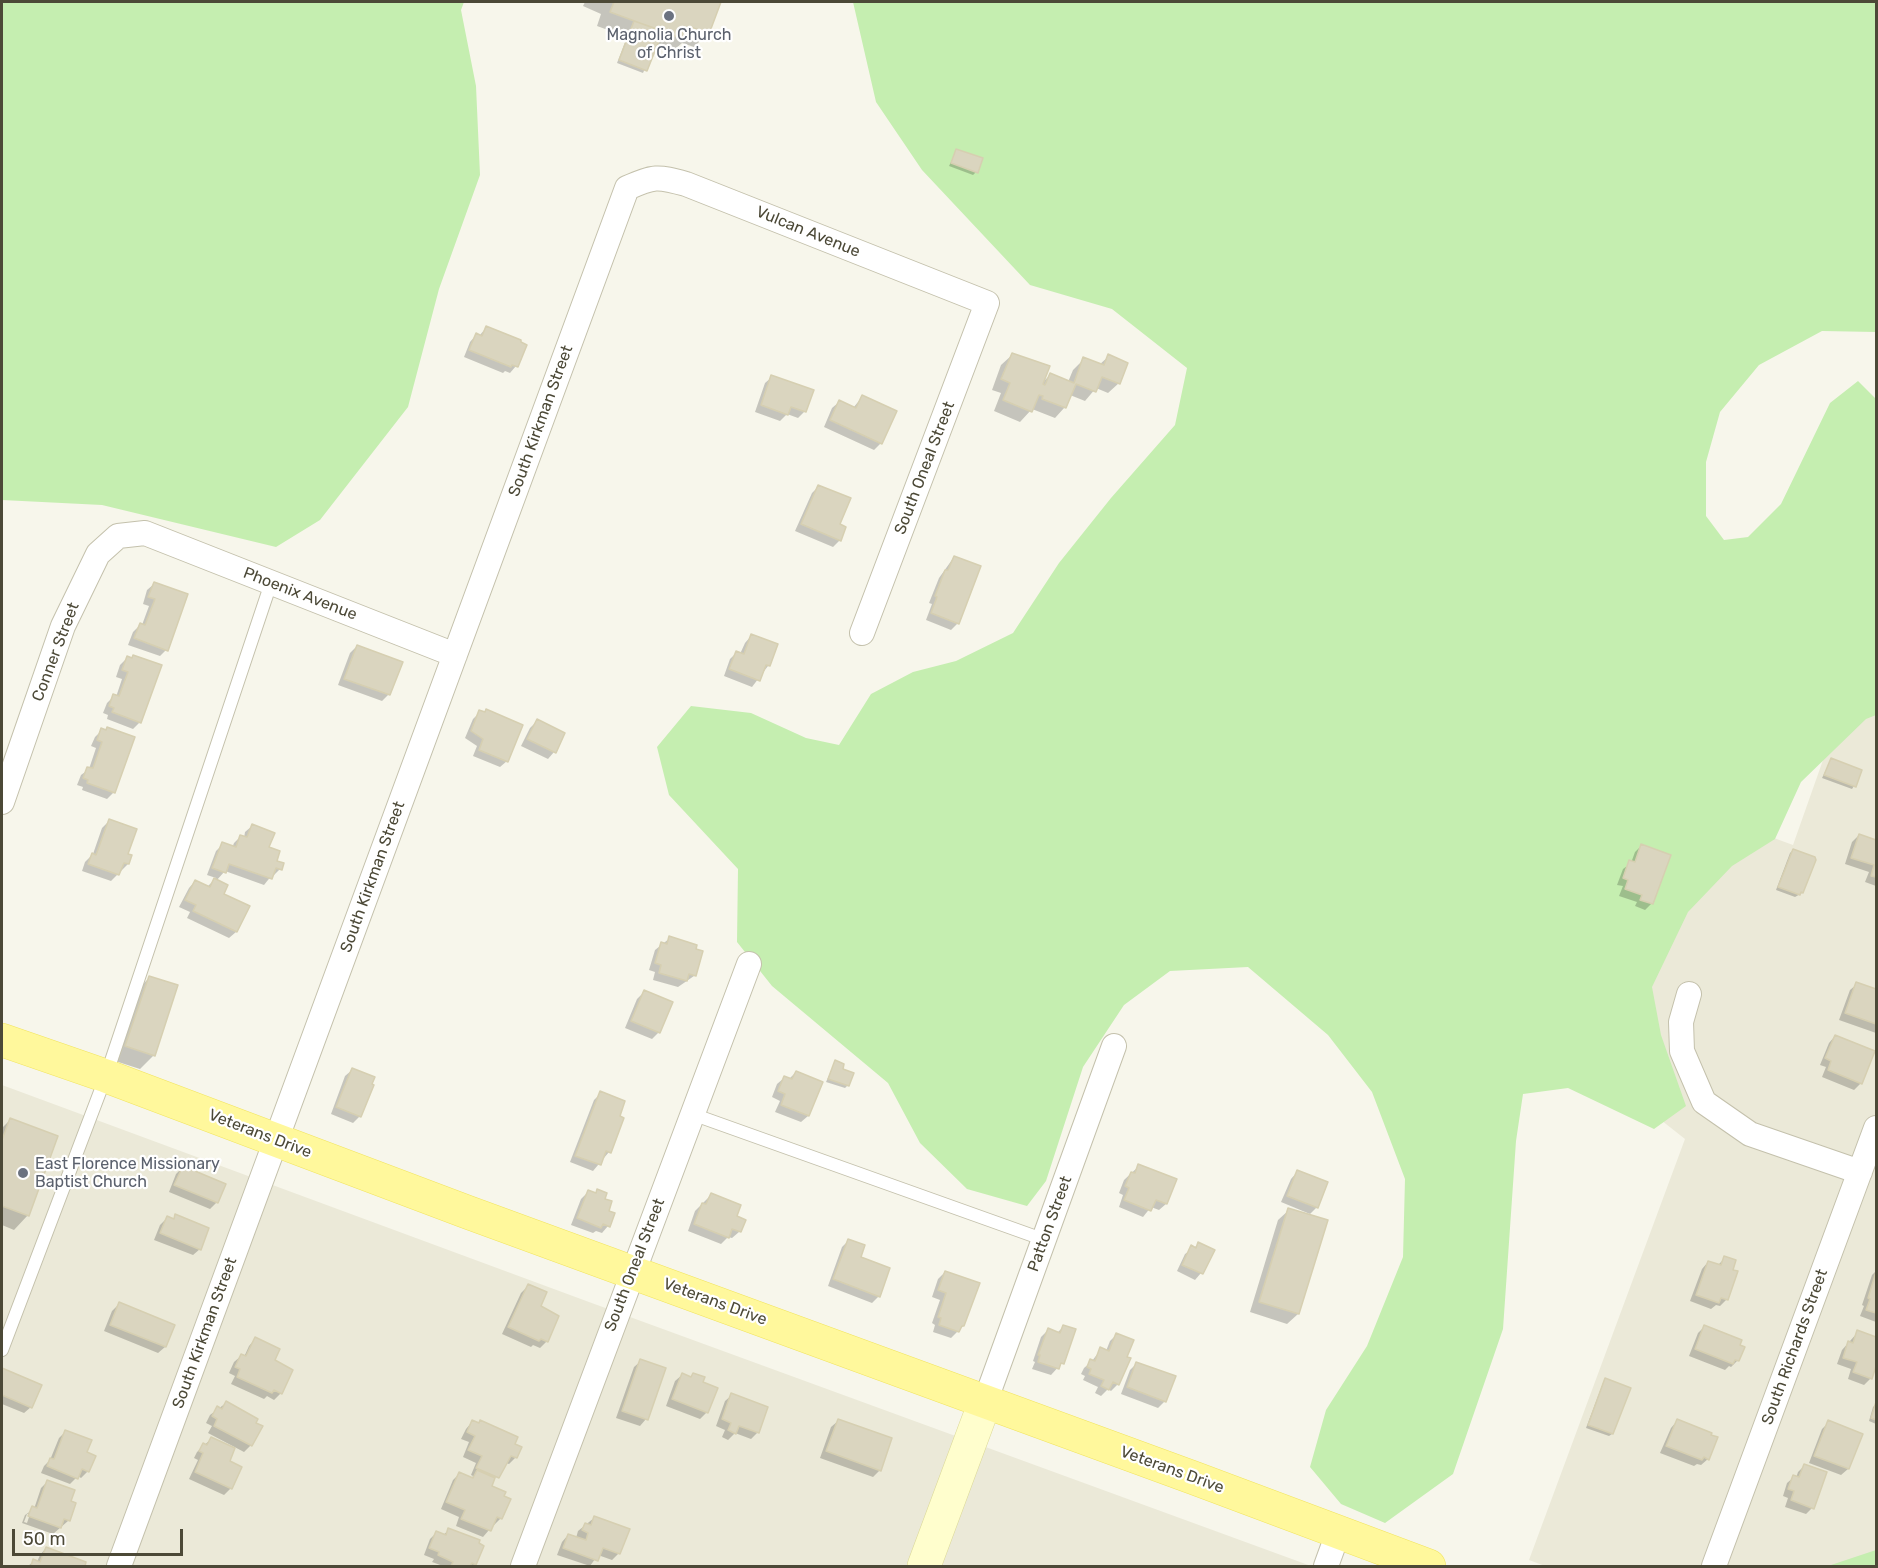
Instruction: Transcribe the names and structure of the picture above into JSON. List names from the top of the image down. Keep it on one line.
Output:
{"streets":{"main road":["Veterans Drive"],"street":["Vulcan Avenue","South Kirkman Street","South Oneal Street","Phoenix Avenue","Conner Street","Patton Street","South Richards Street"]},"crossings":[["Vulcan Avenue","South Kirkman Street"],["Vulcan Avenue","South Oneal Street"],["South Kirkman Street","Phoenix Avenue"],["South Kirkman Street","Veterans Drive"],["South Oneal Street","Veterans Drive"],["Phoenix Avenue","Conner Street"],["Veterans Drive","Patton Street"]],"places":["Magnolia Church of Christ","East Florence Missionary Baptist Church"],"scale_bar":"50 m"}
